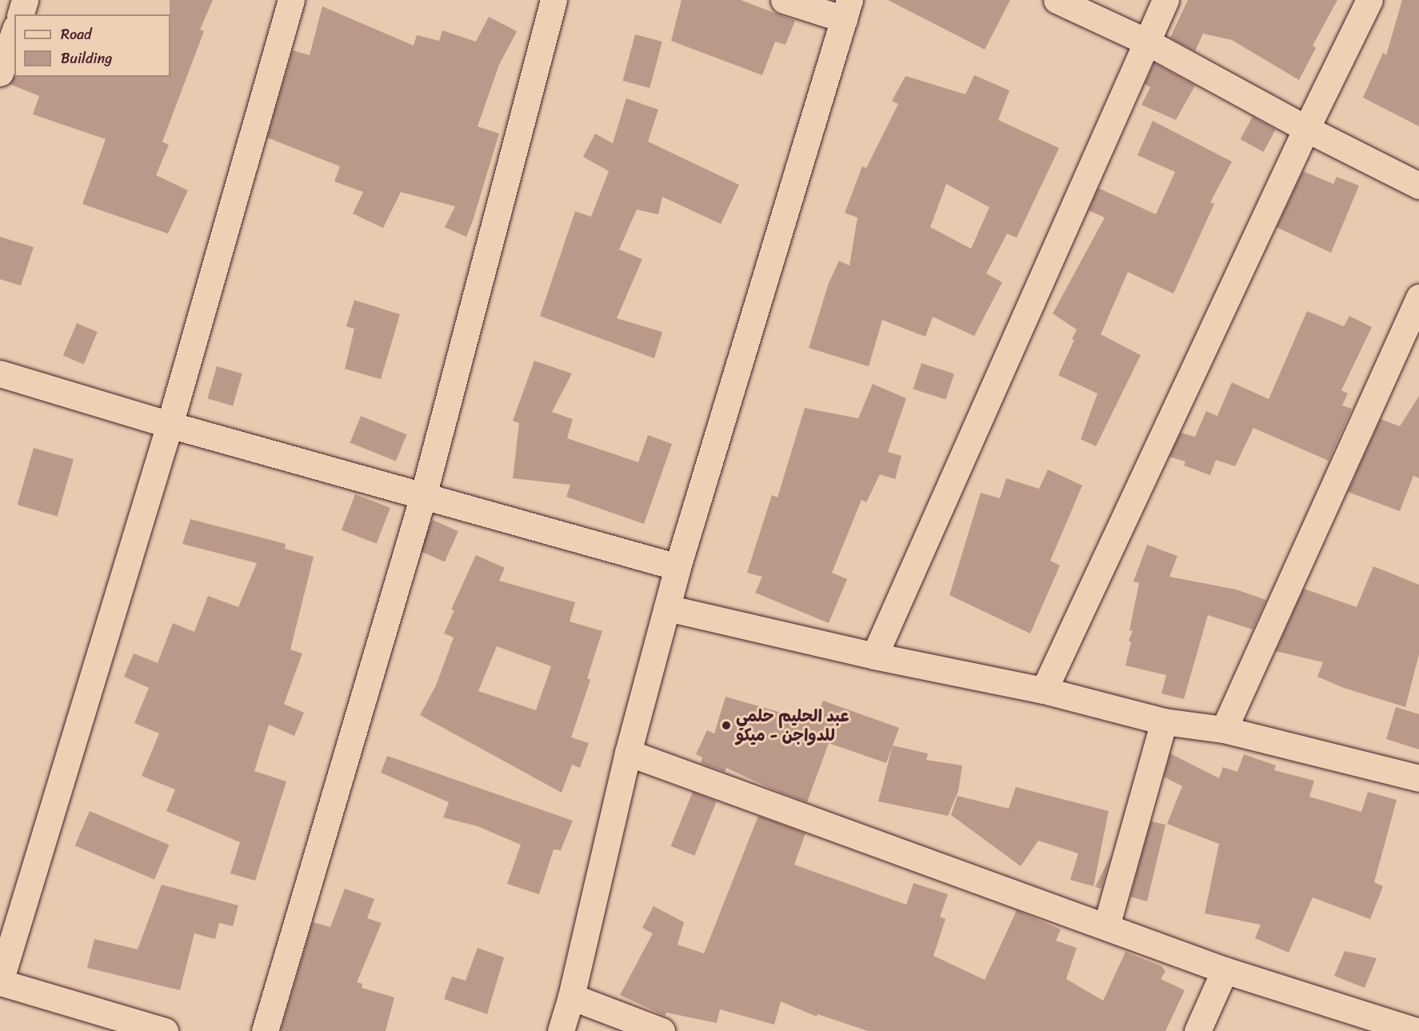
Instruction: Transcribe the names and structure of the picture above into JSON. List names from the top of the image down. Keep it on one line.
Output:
{"places":["عبد الحليم حلمي للدواجن - ميكو"],"legend":["Road","Building"]}
